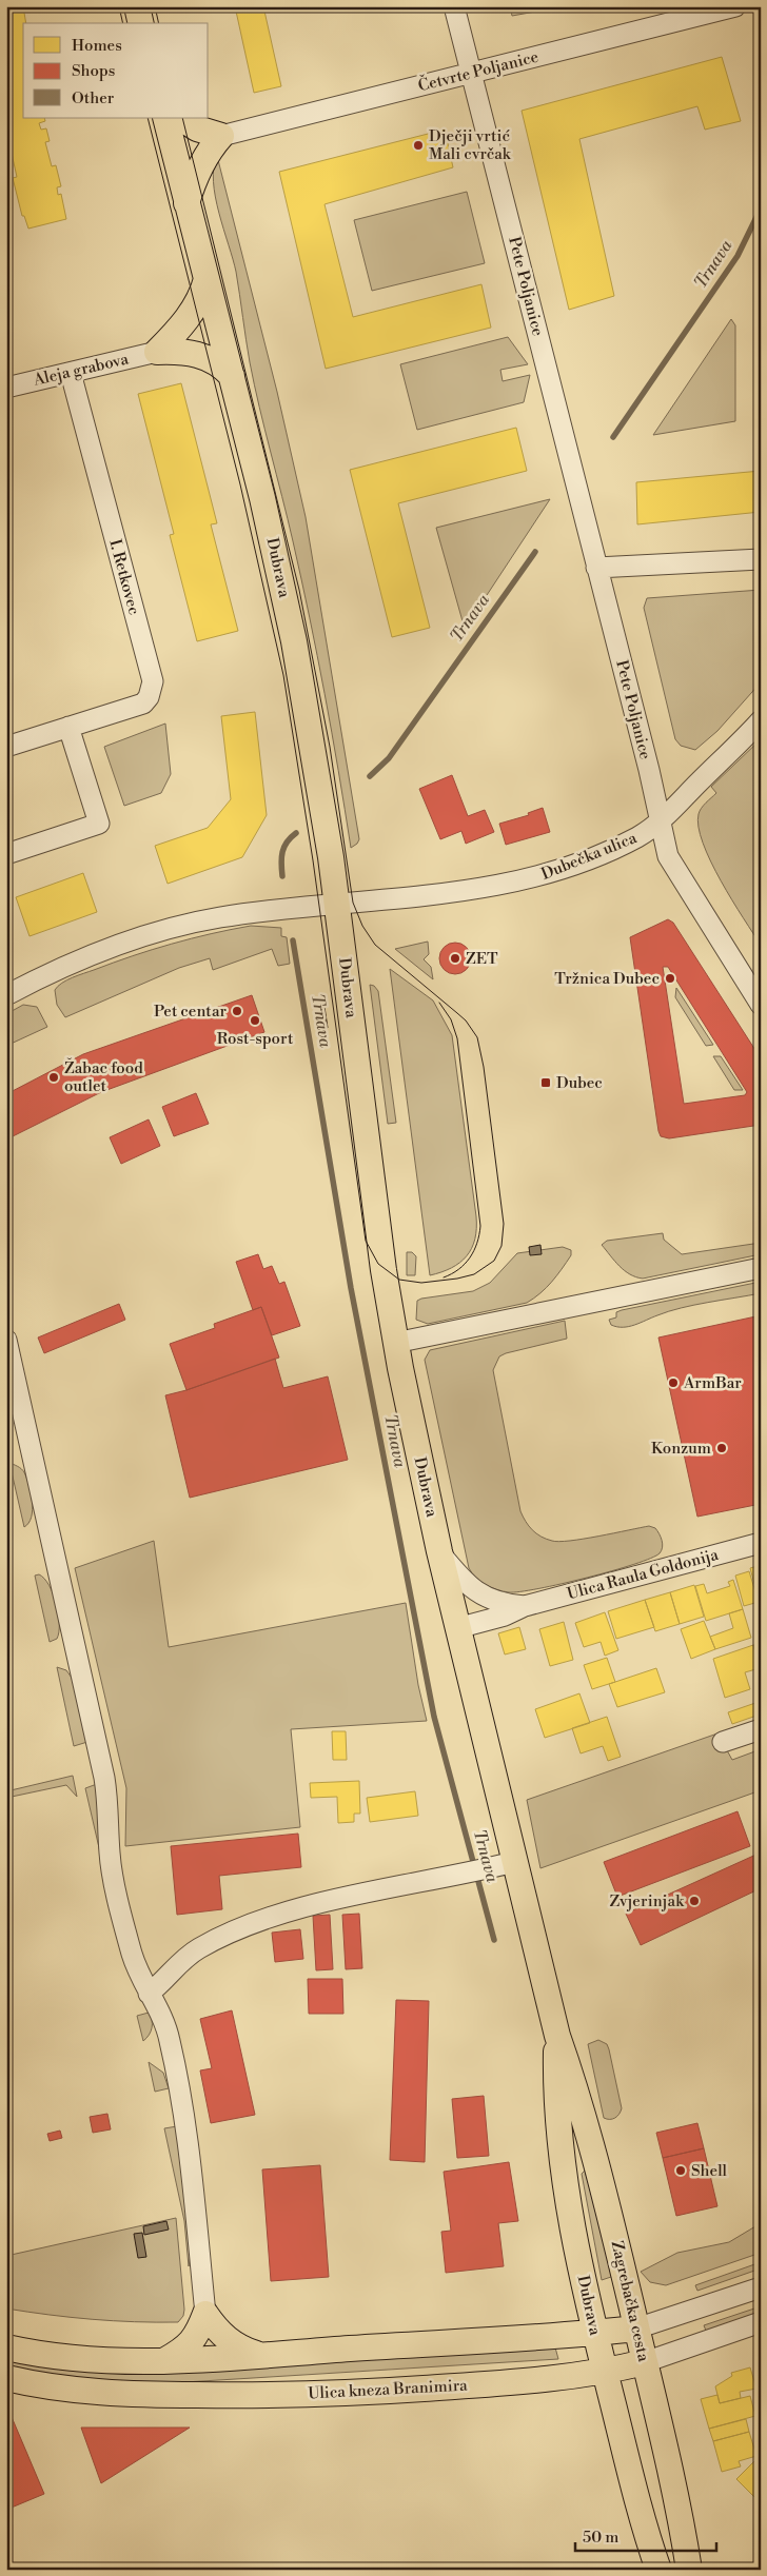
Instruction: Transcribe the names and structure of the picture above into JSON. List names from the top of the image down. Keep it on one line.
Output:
{"streets":{"main road":["Dubrava","Zagrebačka cesta","Ulica kneza Branimira"],"street":["Četvrte Poljanice","Pete Poljanice","Aleja grabova","I. Retkovec","Dubečka ulica","Ulica Raula Goldonija"]},"crossings":[["Četvrte Poljanice","Pete Poljanice"],["Pete Poljanice","Dubečka ulica"],["Aleja grabova","I. Retkovec"],["Dubrava","Dubečka ulica"],["Dubrava","Ulica Raula Goldonija"],["Dubrava","Zagrebačka cesta"],["Dubrava","Ulica kneza Branimira"],["Zagrebačka cesta","Ulica kneza Branimira"]],"water":["Trnava"],"places":{"other":["Dječji vrtić Mali cvrčak","ZET","Tržnica Dubec","Pet centar","Rost-sport","Žabac food outlet","ArmBar","Konzum","Zvjerinjak","Shell"],"transit":["Dubec"]},"legend":["Homes","Shops","Other"],"scale_bar":"50 m"}
